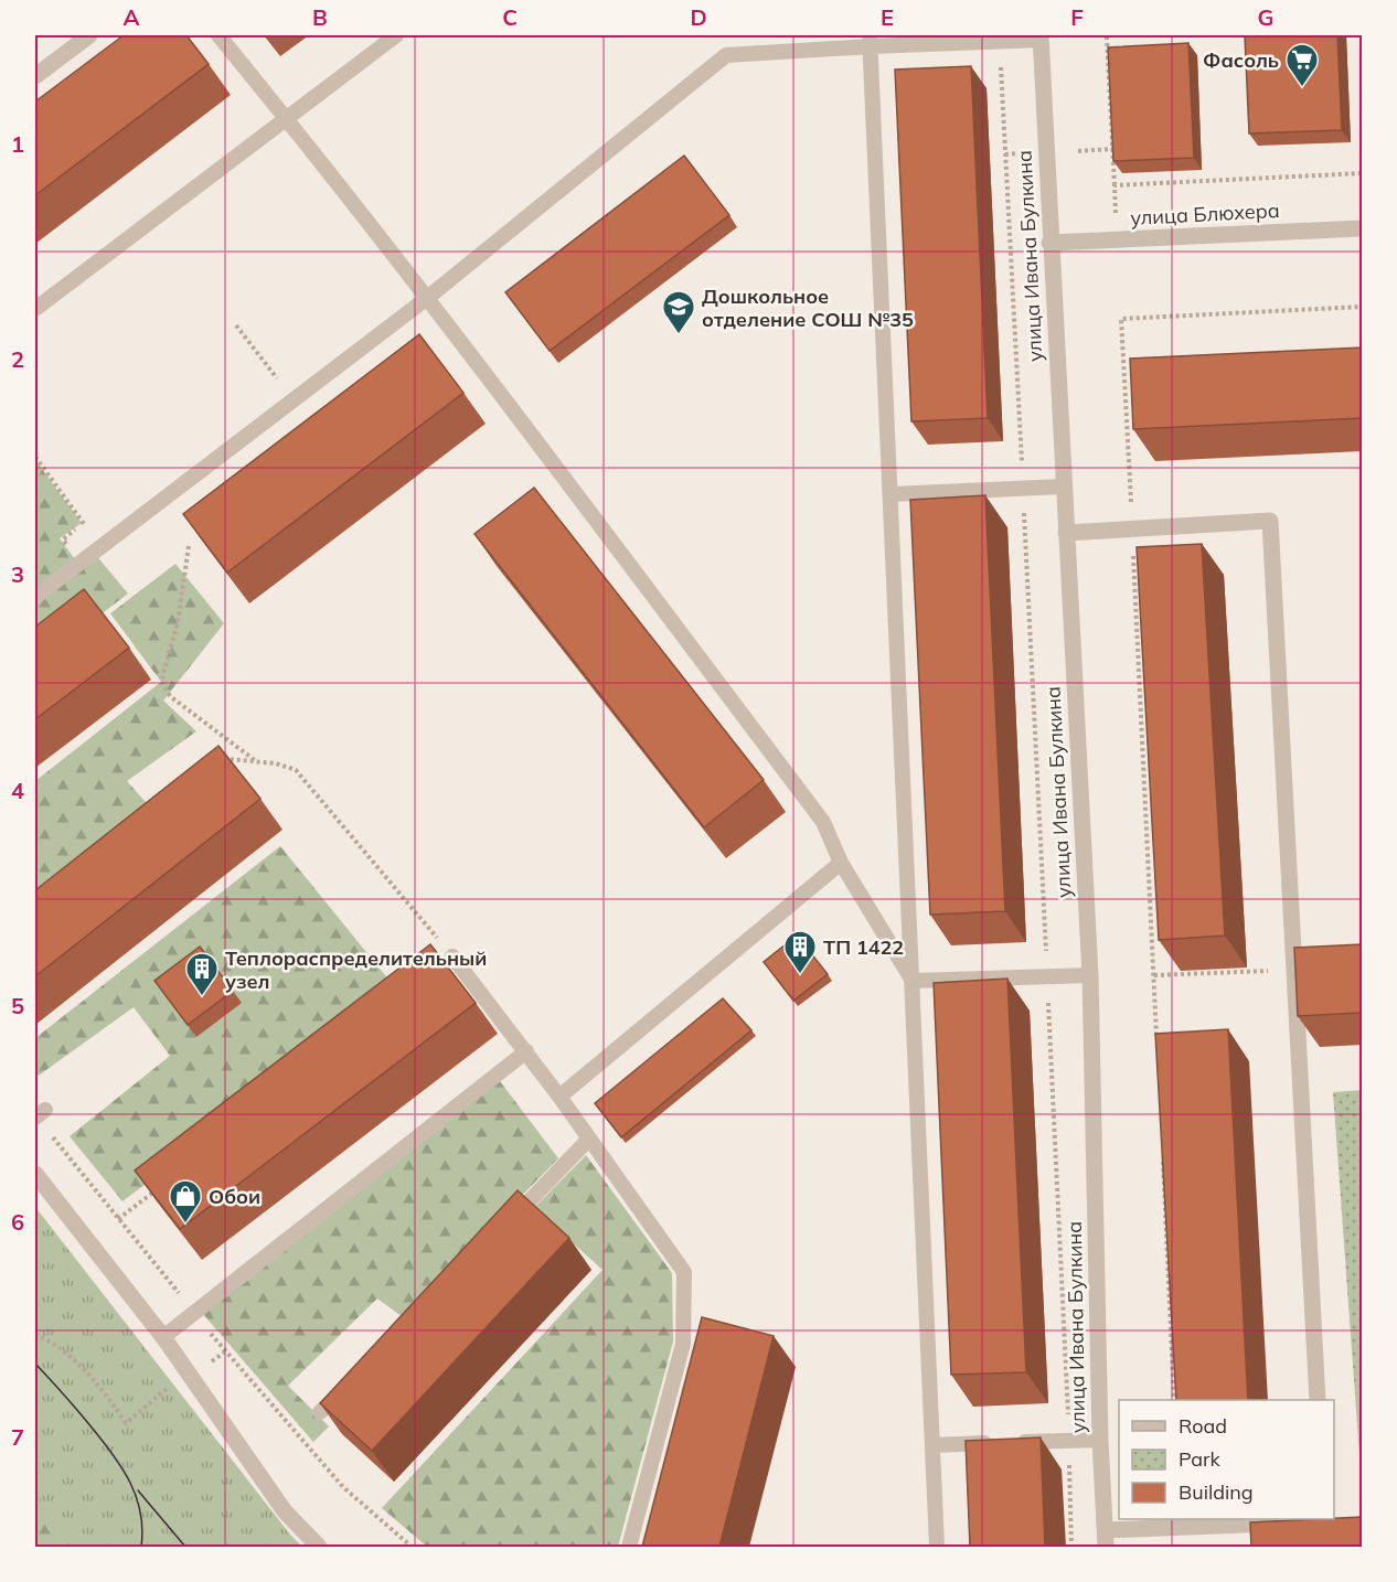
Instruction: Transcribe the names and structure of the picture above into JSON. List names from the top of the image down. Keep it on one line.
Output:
{"streets":{"street":["улица Блюхера","улица Ивана Булкина"]},"crossings":[["улица Блюхера","улица Ивана Булкина"]],"places":{"supermarket":["Фасоль"],"school or university":["Дошкольное отделение СОШ №35"],"building":["ТП 1422","Теплораспределительный узел"],"shop":["Обои"]},"legend":["Road","Park","Building"],"grid":{"columns":["A","B","C","D","E","F","G"],"rows":["1","2","3","4","5","6","7"]}}
